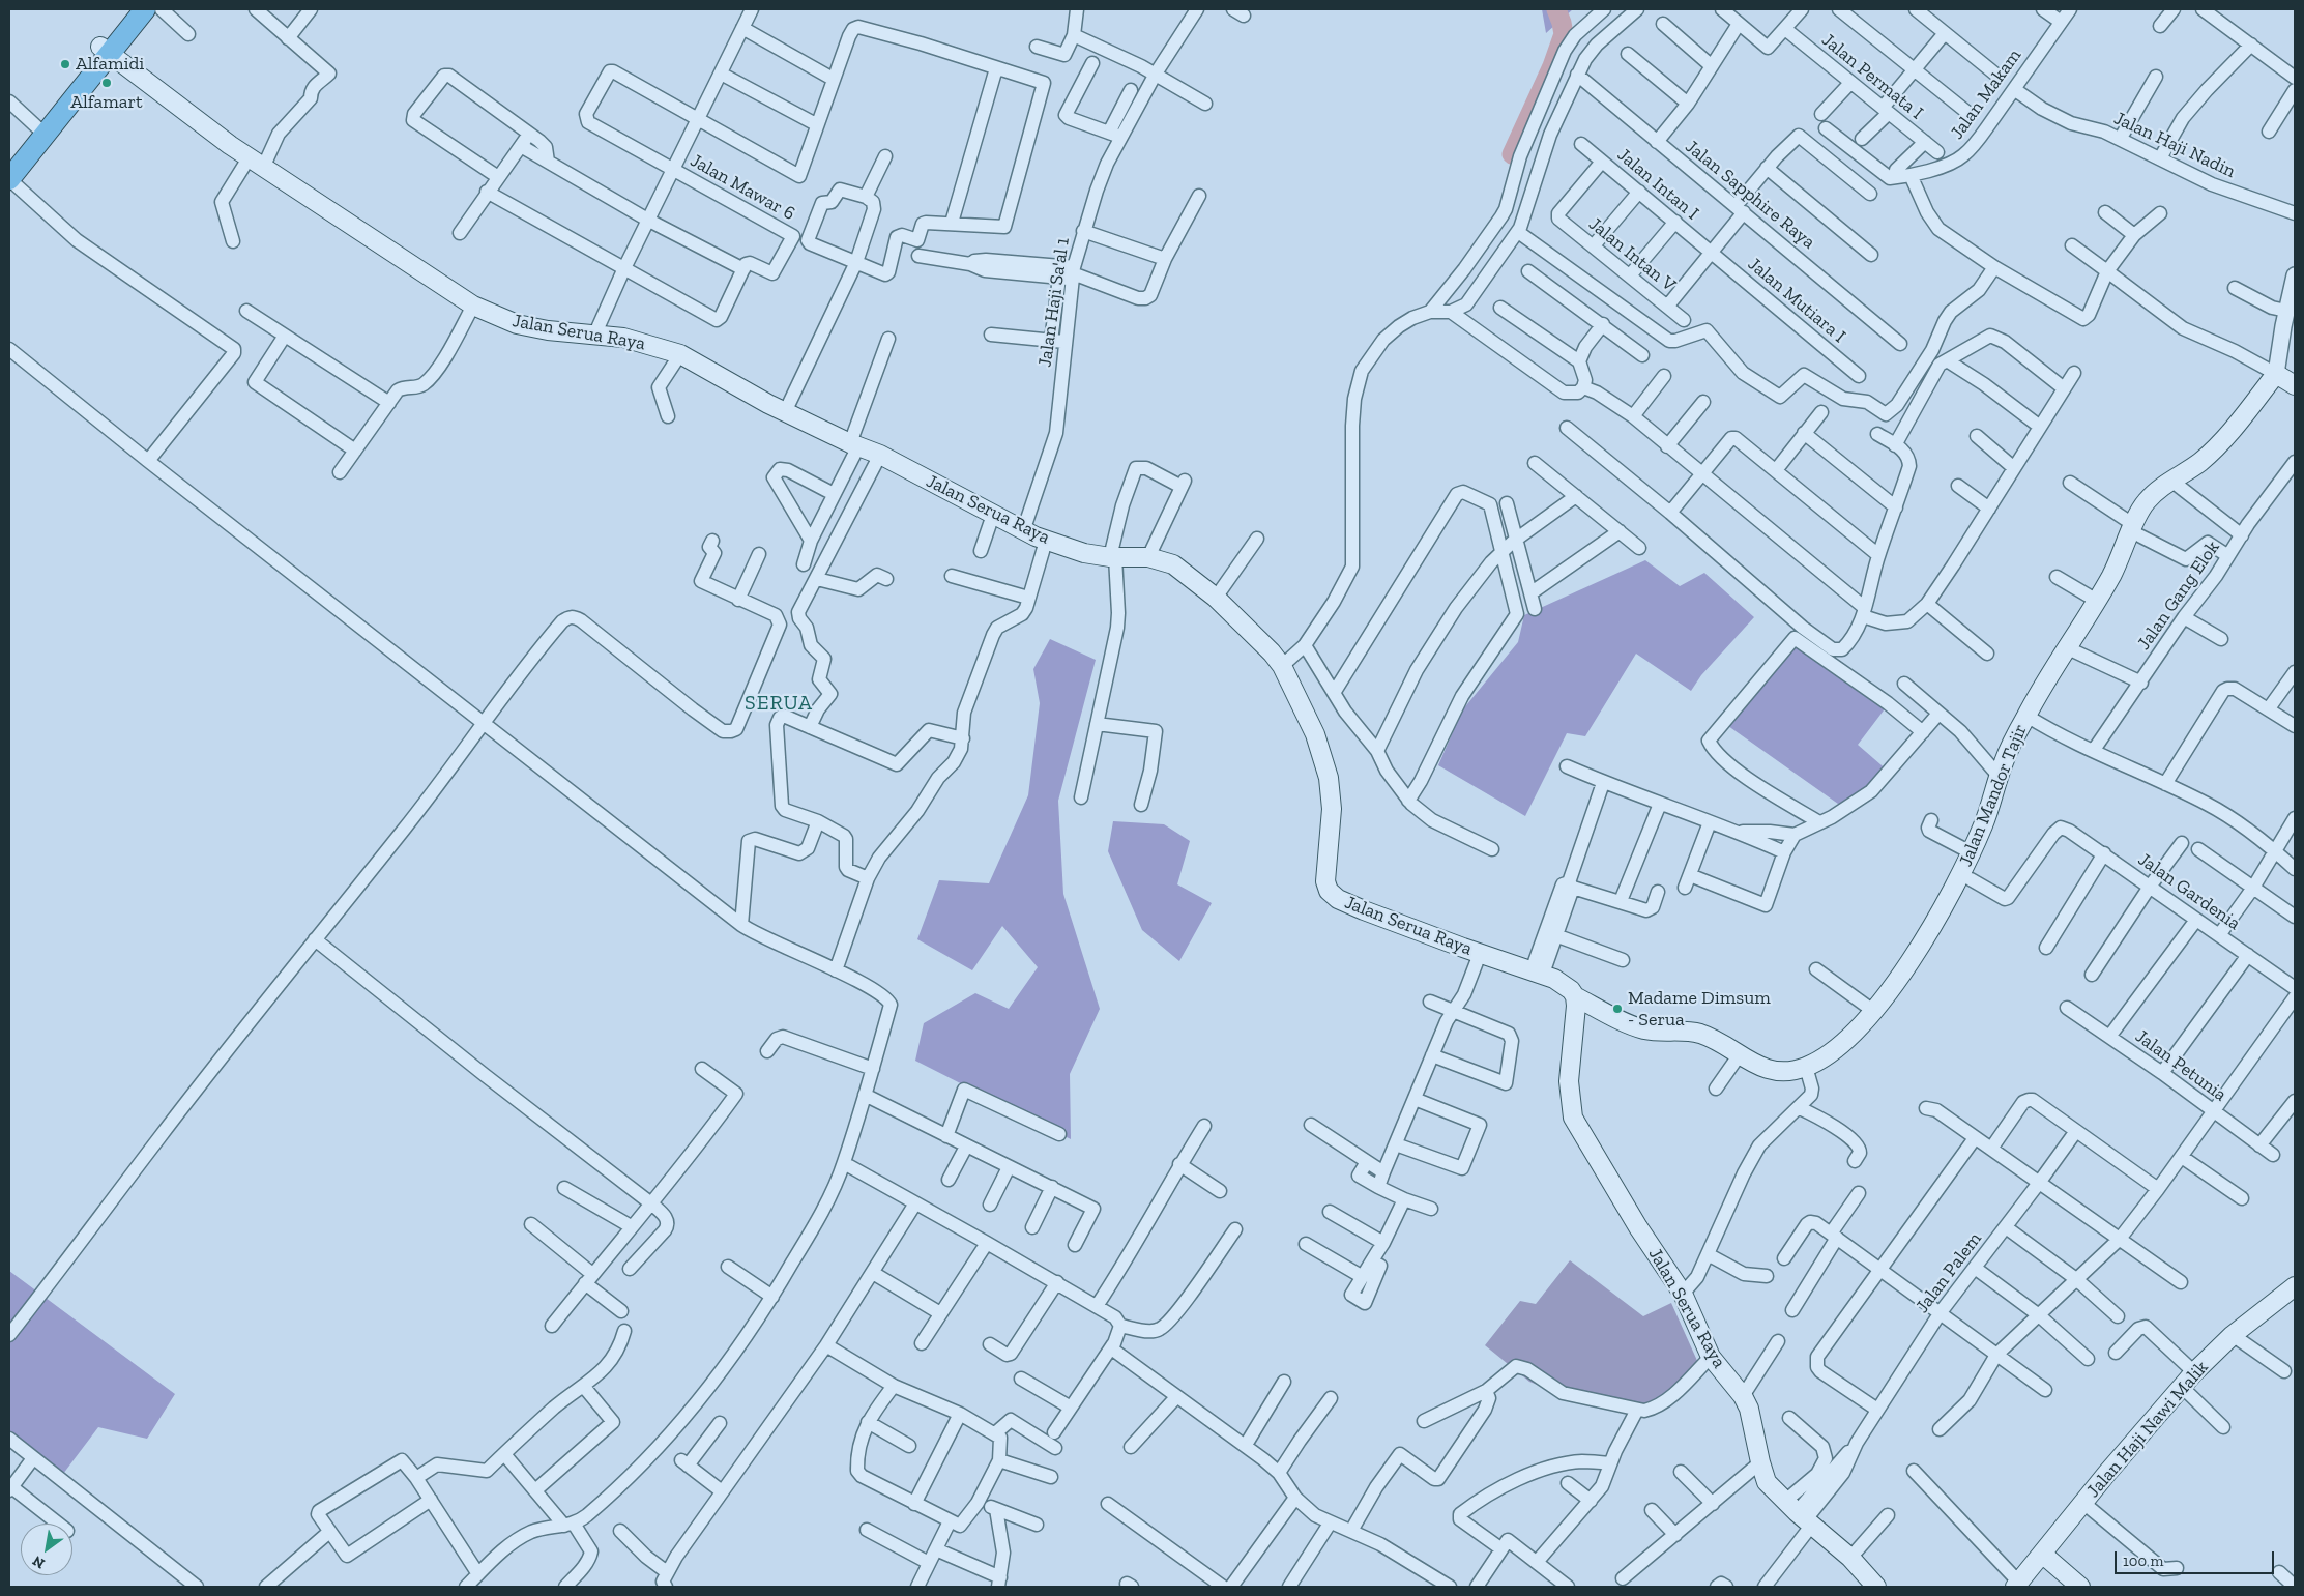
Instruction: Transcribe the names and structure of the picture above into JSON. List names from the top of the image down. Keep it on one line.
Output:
{"streets":{"main road":["Jalan Serua Raya","Jalan Mandor Tajir","Jalan Haji Nawi Malik"],"street":["Jalan Permata I","Jalan Makam","Jalan Haji Nadin","Jalan Intan I","Jalan Mawar 6","Jalan Sapphire Raya","Jalan Intan V","Jalan Mutiara I","Jalan Haji Sa'al 1","Jalan Gang Elok","Jalan Gardenia","Jalan Petunia","Jalan Palem"]},"crossings":[["Jalan Makam","Jalan Haji Nadin"],["Jalan Intan I","Jalan Intan V"],["Jalan Intan I","Jalan Mutiara I"],["Jalan Haji Sa'al 1","Jalan Serua Raya"],["Jalan Serua Raya","Jalan Mandor Tajir"],["Jalan Serua Raya","Jalan Palem"]],"districts":["SERUA"],"places":["Alfamidi","Alfamart","Madame Dimsum - Serua"],"scale_bar":"100 m","north":"bottom left"}
